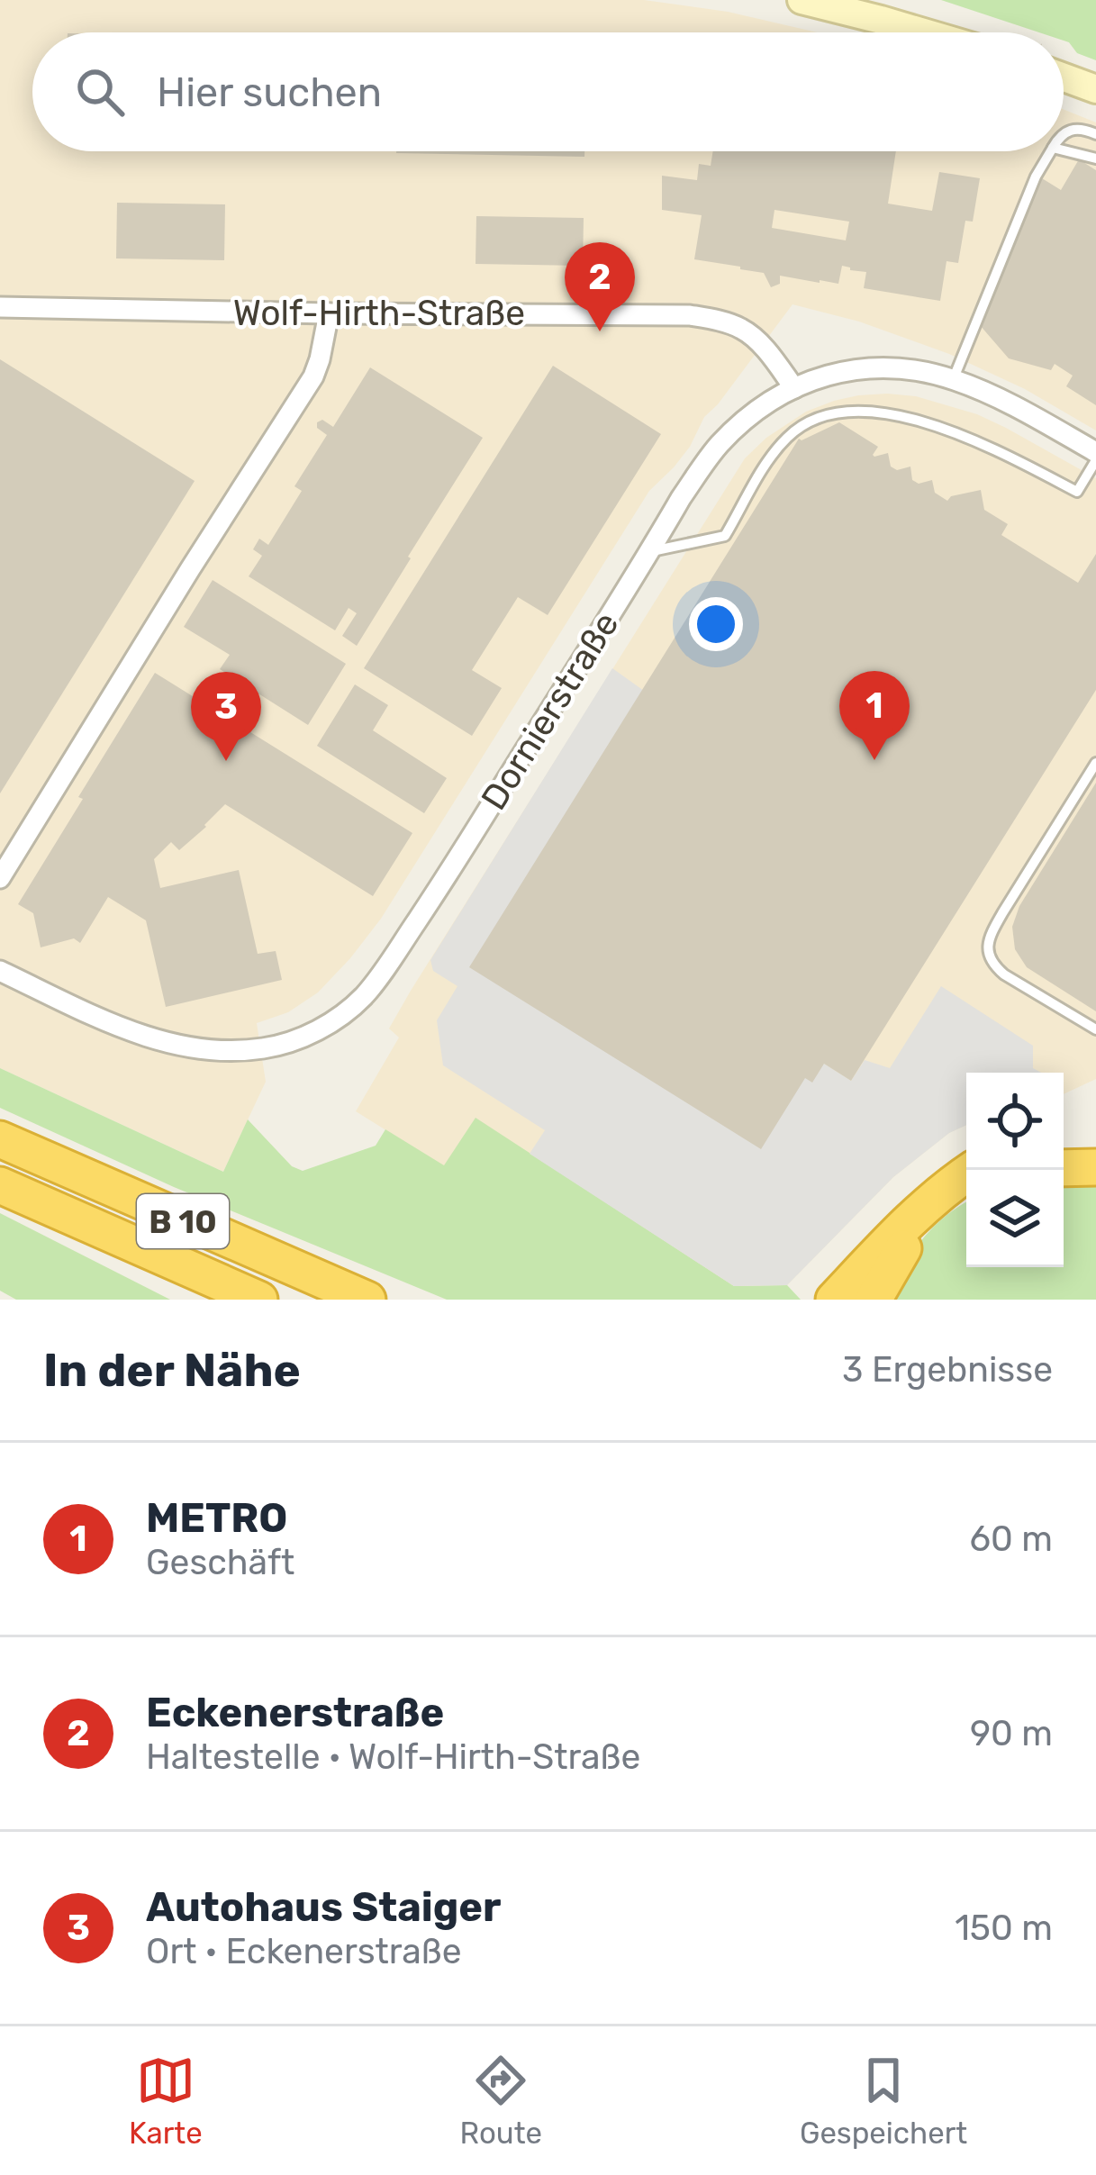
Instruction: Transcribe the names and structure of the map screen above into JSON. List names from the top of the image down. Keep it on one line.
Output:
{"streets":{"highway":["B 10"],"street":["Wolf-Hirth-Straße","Dornierstraße"]},"crossings":[["Wolf-Hirth-Straße","Dornierstraße"]],"page":{"search":"Hier suchen","pins":["2","1","3"],"heading":["In der Nähe","3 Ergebnisse"],"list":[{"mark":"1","name":"METRO","note":"Geschäft","value":"60 m"},{"mark":"2","name":"Eckenerstraße","note":"Haltestelle · Wolf-Hirth-Straße","value":"90 m"},{"mark":"3","name":"Autohaus Staiger","note":"Ort · Eckenerstraße","value":"150 m"}],"nav":["Karte","Route","Gespeichert"]}}
